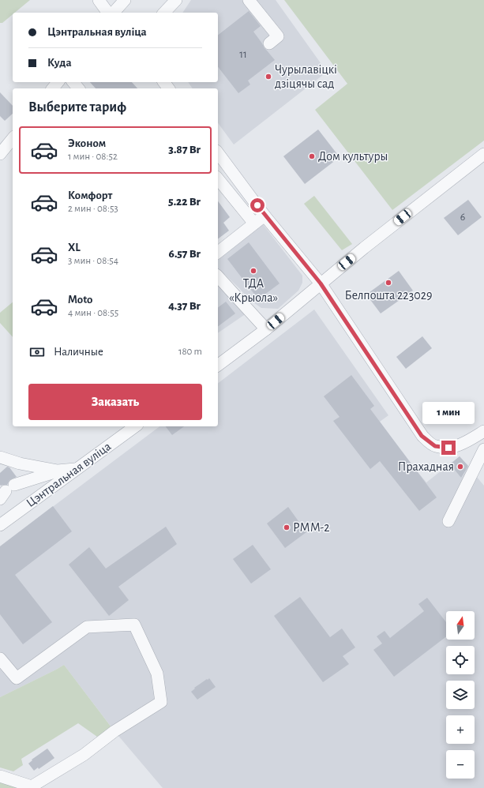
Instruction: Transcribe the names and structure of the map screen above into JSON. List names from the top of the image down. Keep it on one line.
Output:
{"streets":{"street":["Цэнтральная вуліца"]},"places":["Чурылавіцкі дзіцячы сад","Дом культуры","ТДА «Крыола»","Белпошта 223029","Прахадная","РММ-2"],"house_numbers":["11","6"],"north":"top","page":{"banner":["Цэнтральная вуліца","Куда"],"heading":"Выберите тариф","list":[{"name":"Эконом","note":"1 мин · 08:52","value":"3.87 Br"},{"name":"Комфорт","note":"2 мин · 08:53","value":"5.22 Br"},{"name":"XL","note":"3 мин · 08:54","value":"6.57 Br"},{"name":"Moto","note":"4 мин · 08:55","value":"4.37 Br"}],"pay":["Наличные","180 m"],"buttons":"Заказать","bubble":"1 мин","map_buttons":["+","−"]}}
